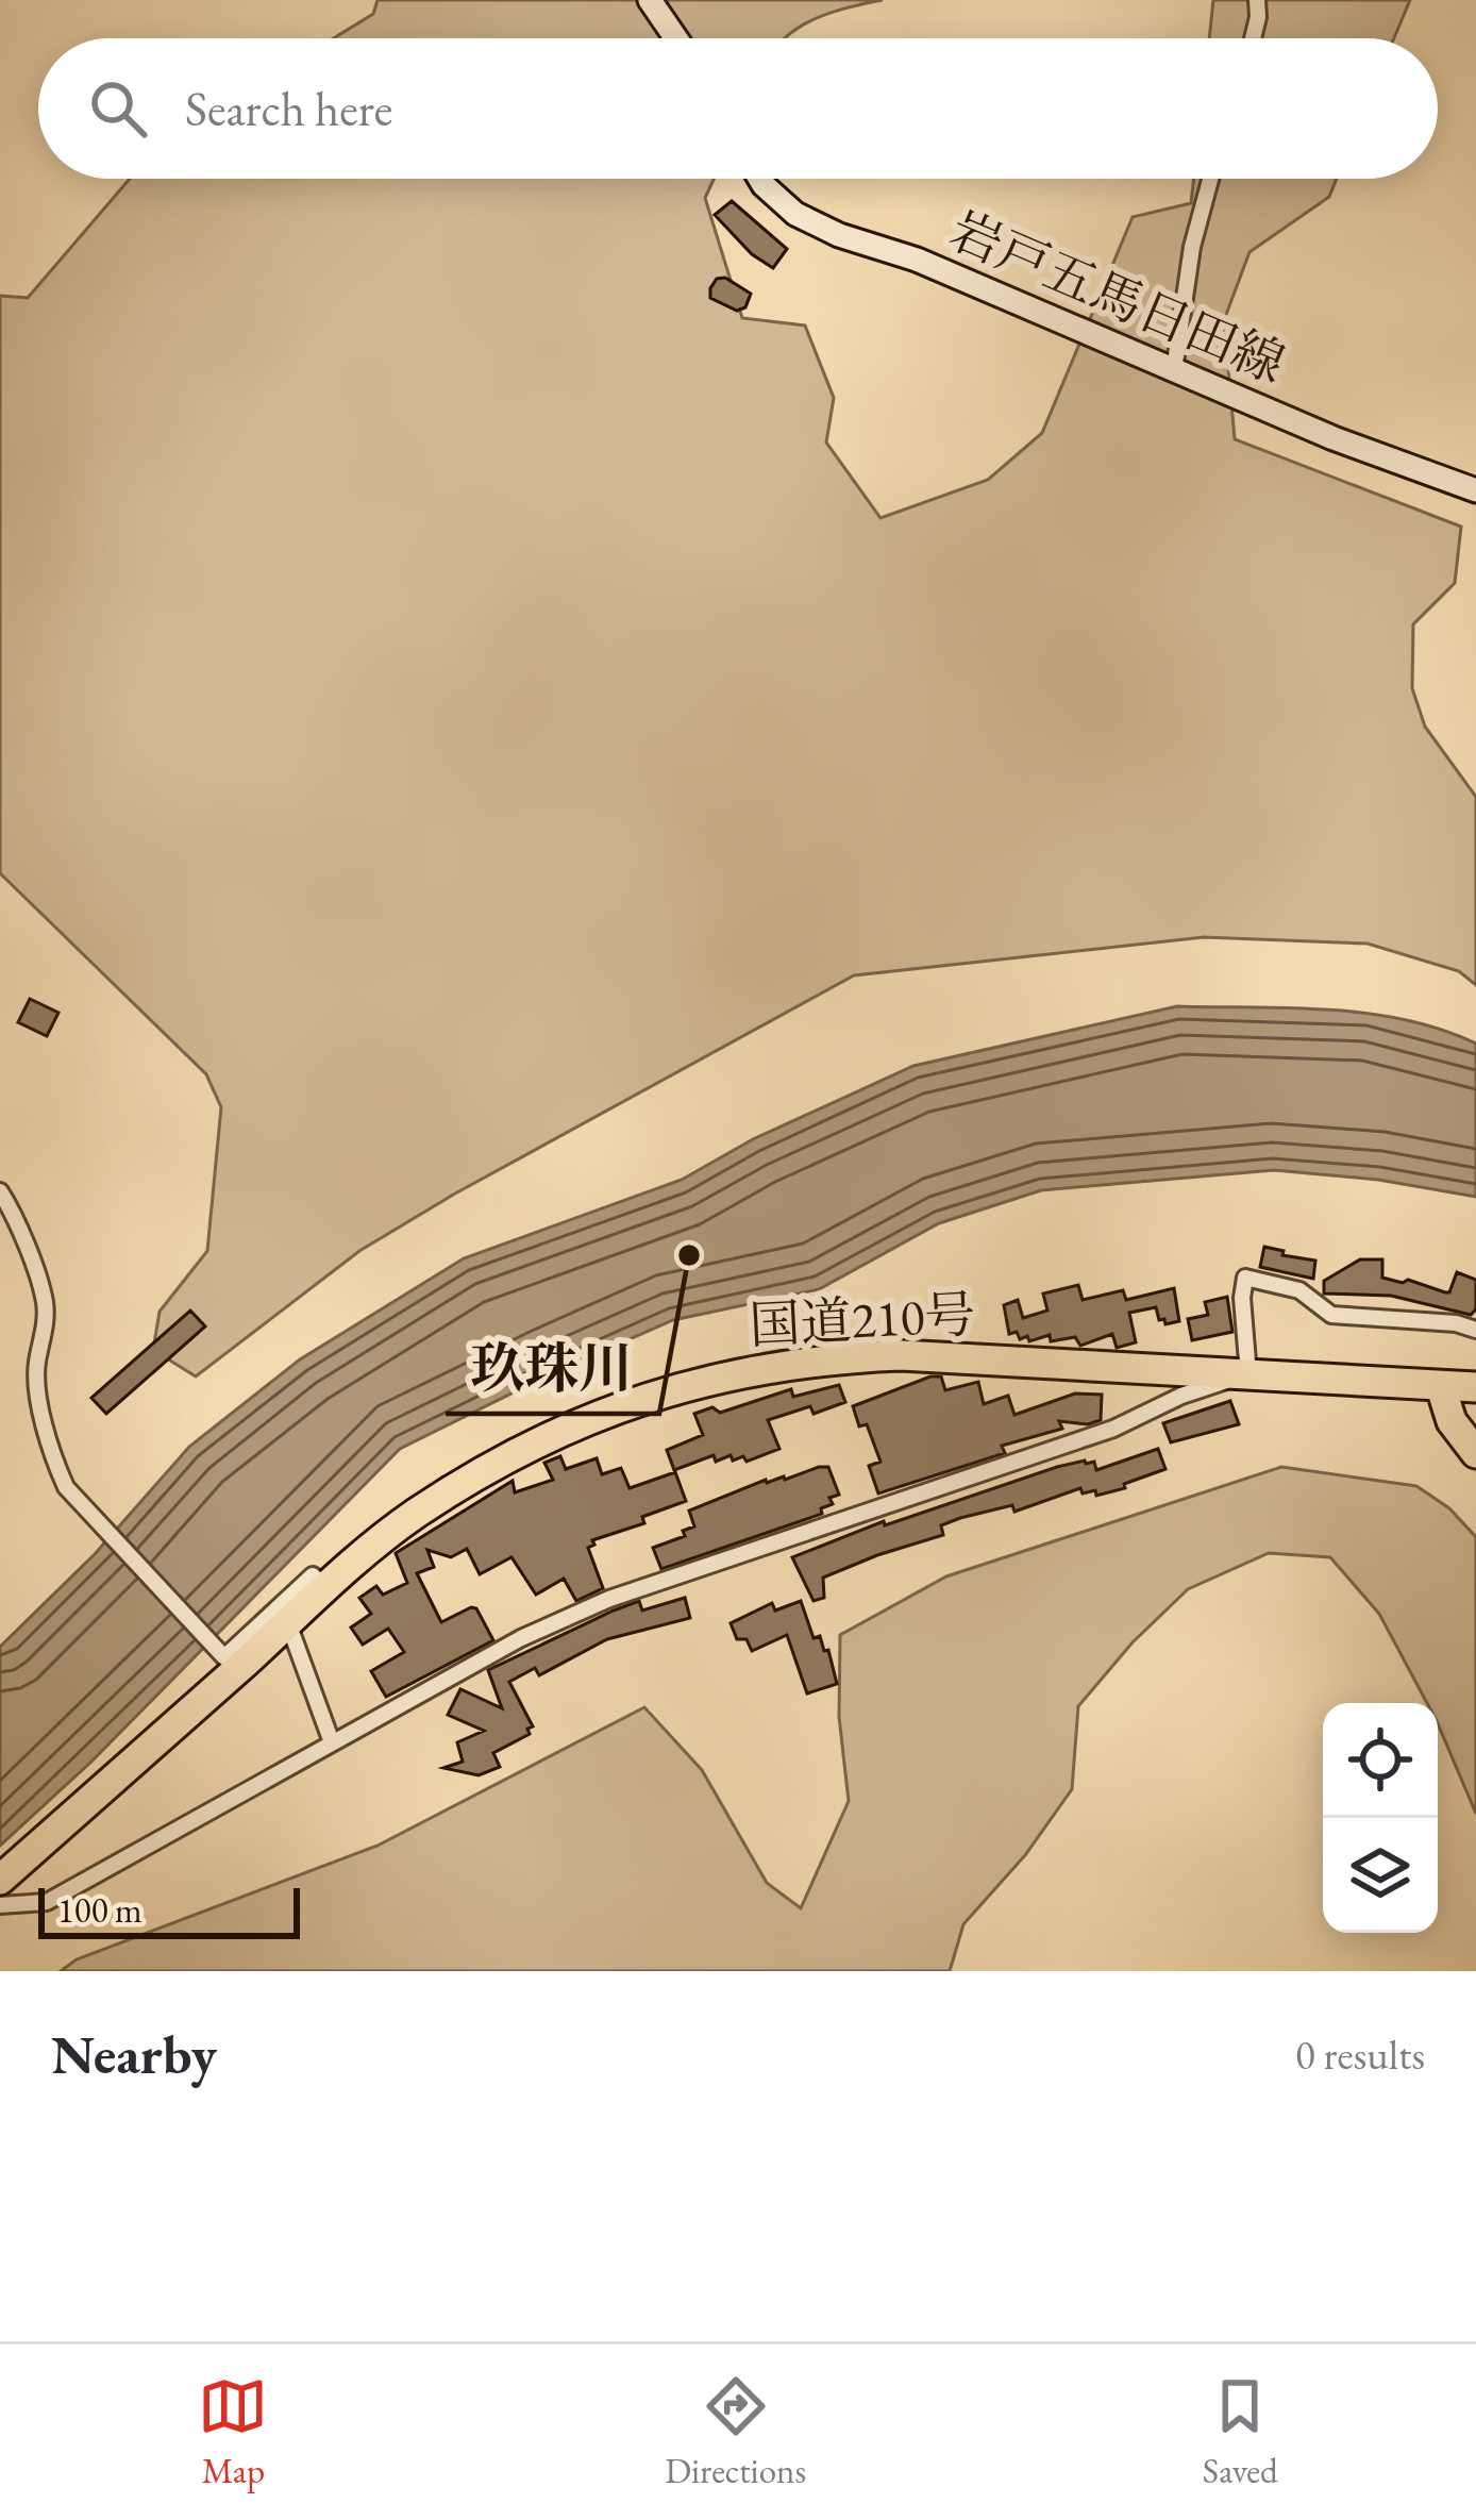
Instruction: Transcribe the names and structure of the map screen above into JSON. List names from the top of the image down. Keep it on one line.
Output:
{"streets":{"highway":["国道210号"],"main road":["岩戸五馬日田線"]},"places":["玖珠川"],"scale_bar":"100 m","page":{"search":"Search here","scale":"100 m","heading":["Nearby","0 results"],"nav":["Map","Directions","Saved"]}}
